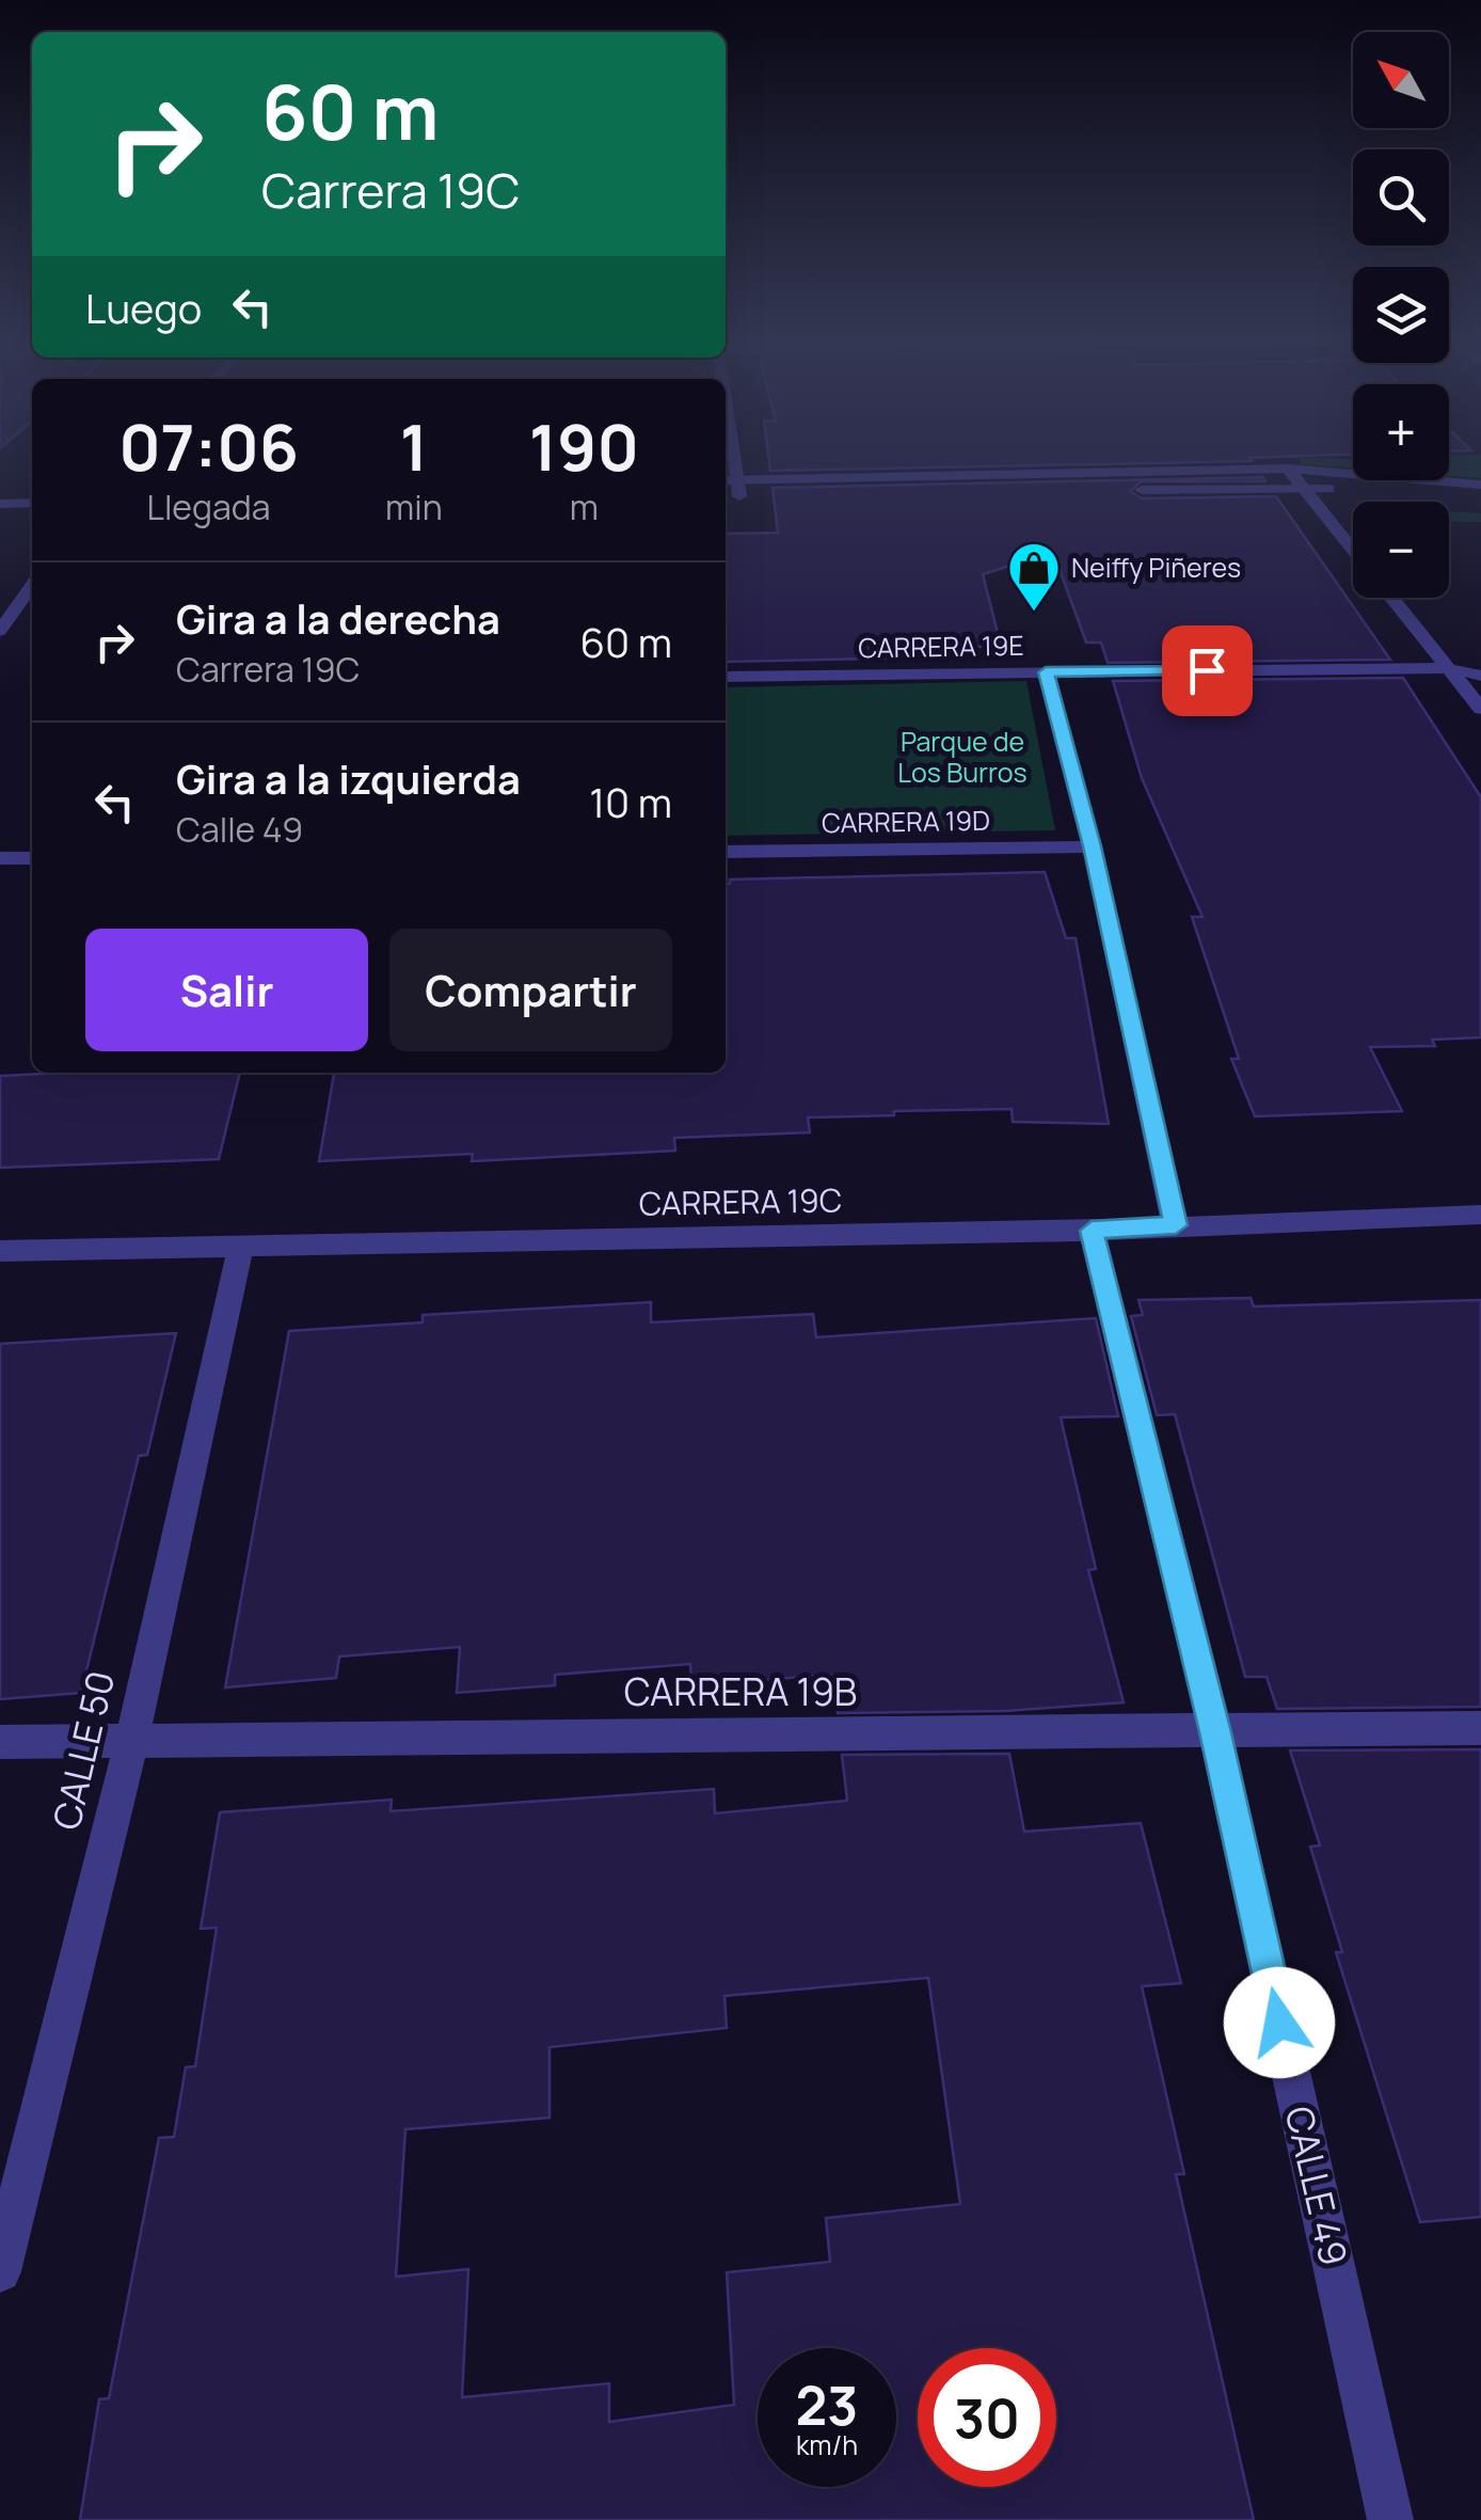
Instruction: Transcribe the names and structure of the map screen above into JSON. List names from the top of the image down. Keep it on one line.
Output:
{"streets":{"street":["CARRERA 19E","CARRERA 19D","CARRERA 19C","CARRERA 19B","CALLE 50","CALLE 49"]},"crossings":[["CARRERA 19C","CALLE 50"],["CARRERA 19C","CALLE 49"],["CARRERA 19B","CALLE 50"],["CARRERA 19B","CALLE 49"]],"parks":["Parque de Los Burros"],"places":{"shop":["Neiffy Piñeres"]},"north":"top left","page":{"map_buttons":["+","−"],"turn":["60 m","Carrera 19C"],"then":"Luego","eta":["07:06","Llegada","1","min","190","m"],"list":[{"name":"Gira a la derecha","note":"Carrera 19C","value":"60 m"},{"name":"Gira a la izquierda","note":"Calle 49","value":"10 m"}],"buttons":["Salir","Compartir"],"speed":"23 km/h","limit":"30"}}
